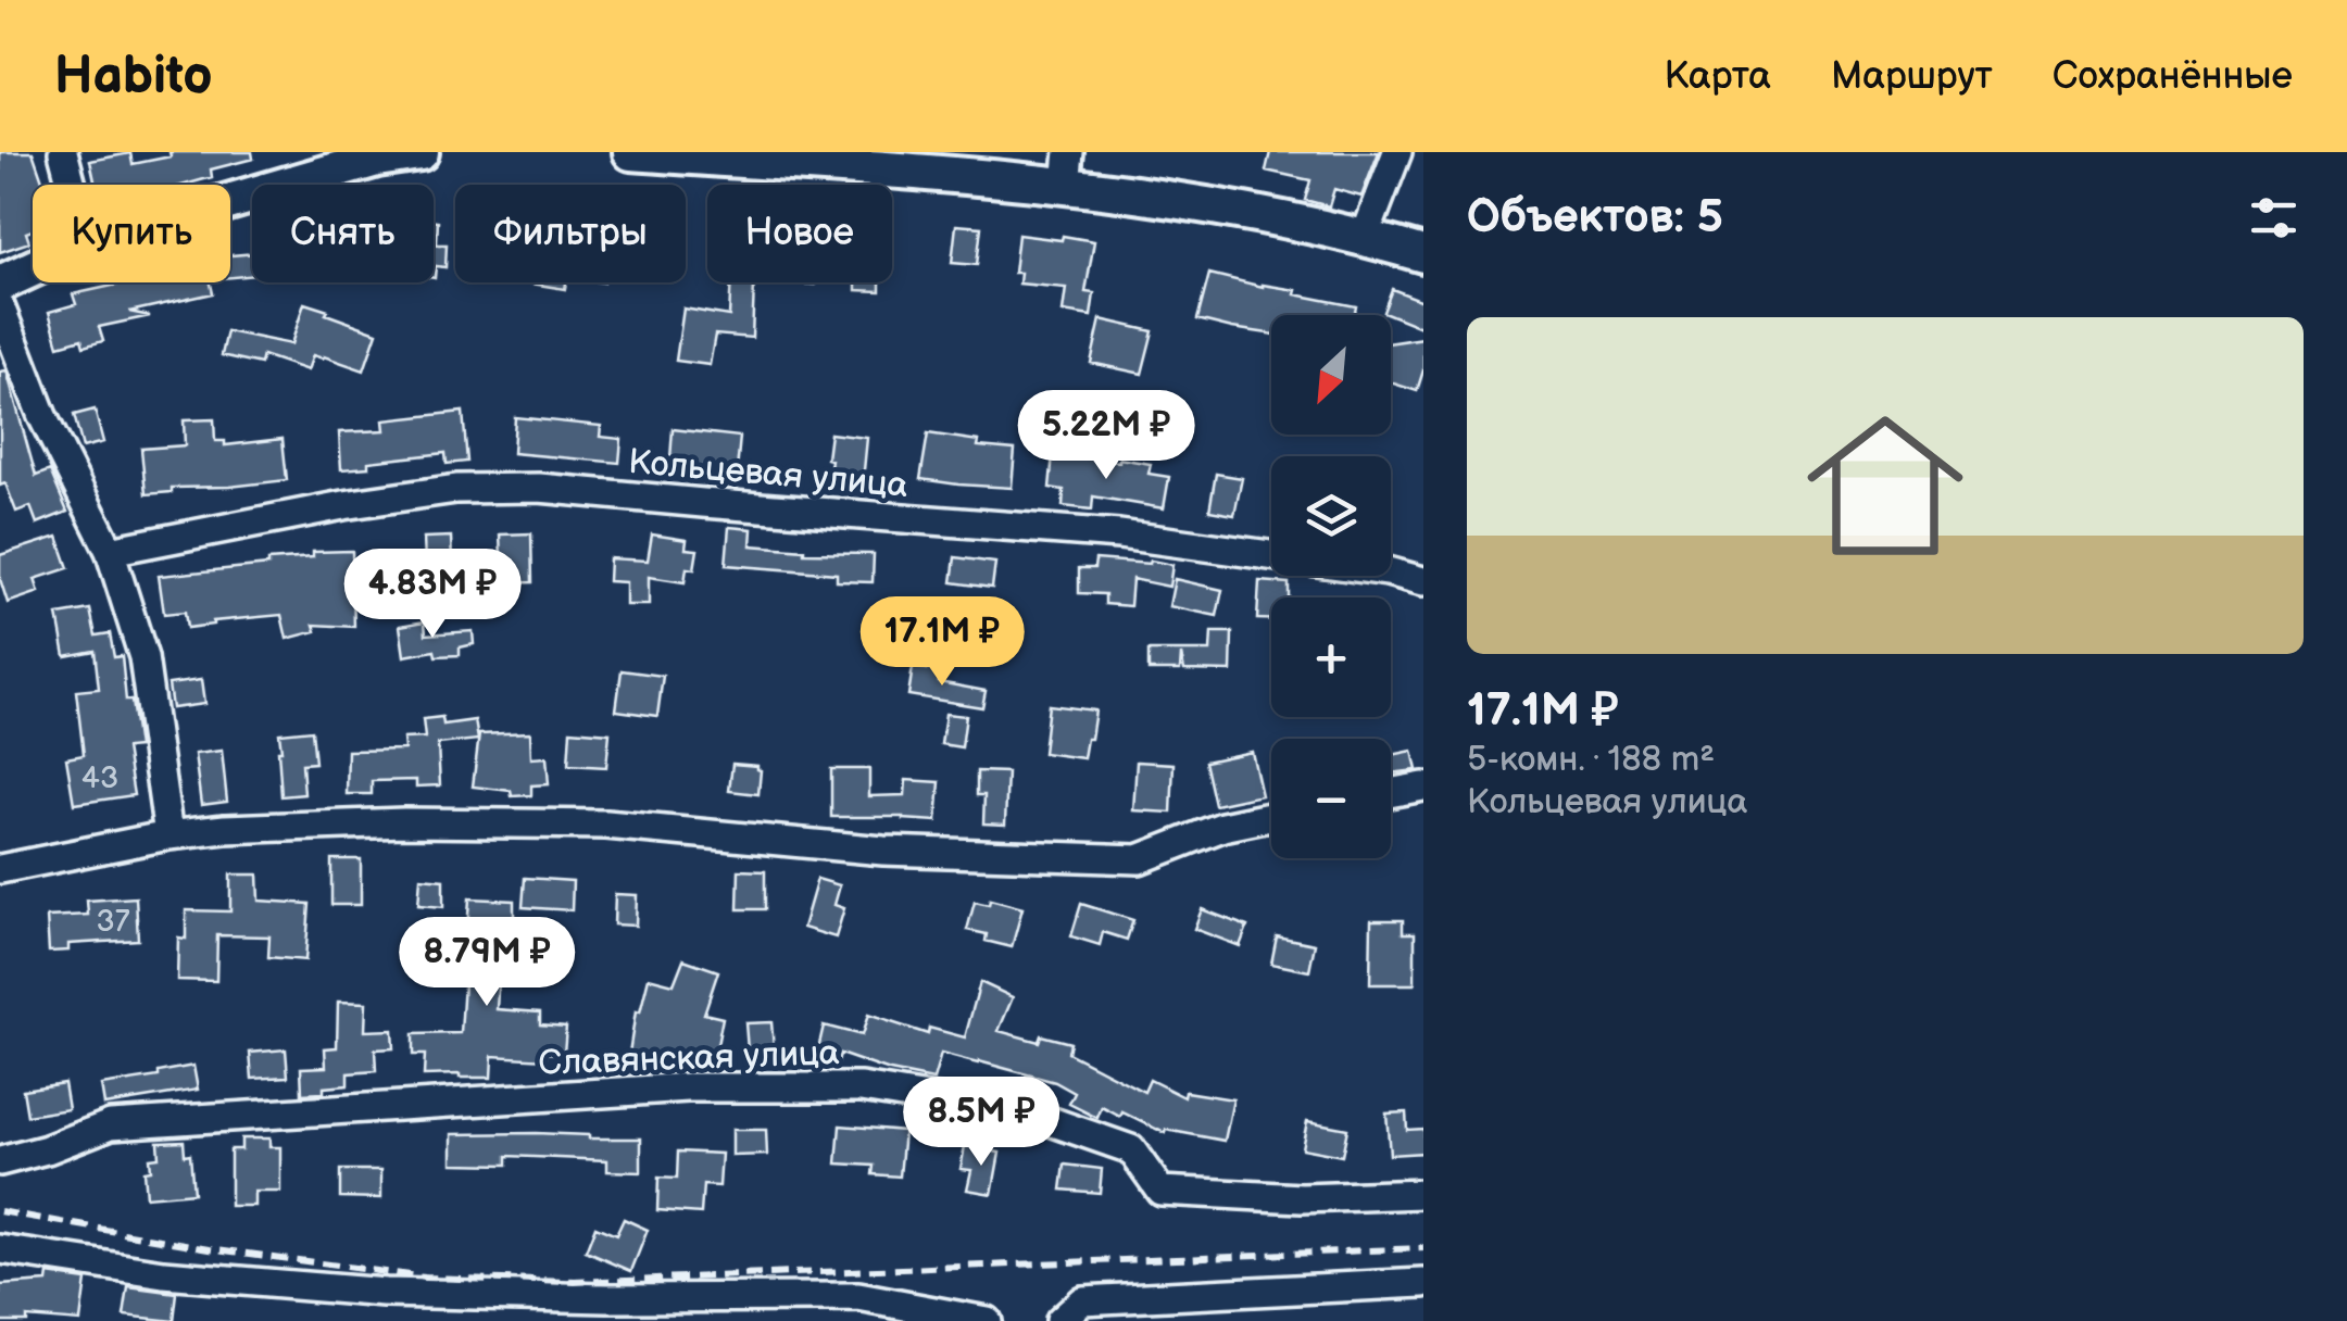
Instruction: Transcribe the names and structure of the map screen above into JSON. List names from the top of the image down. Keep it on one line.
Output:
{"streets":{"street":["Кольцевая улица","Славянская улица"]},"house_numbers":["43","37"],"north":"bottom left","page":{"header":"Habito","nav":["Карта","Маршрут","Сохранённые"],"heading":"Объектов: 5","chip":["Купить","Снять","Фильтры","Новое"],"list":[{"name":"17.1M ₽","note":"5-комн. · 188 m² · Кольцевая улица"}],"map_buttons":["+","−"],"price":["5.22M ₽","4.83M ₽","17.1M ₽","8.79M ₽","8.5M ₽"]}}
